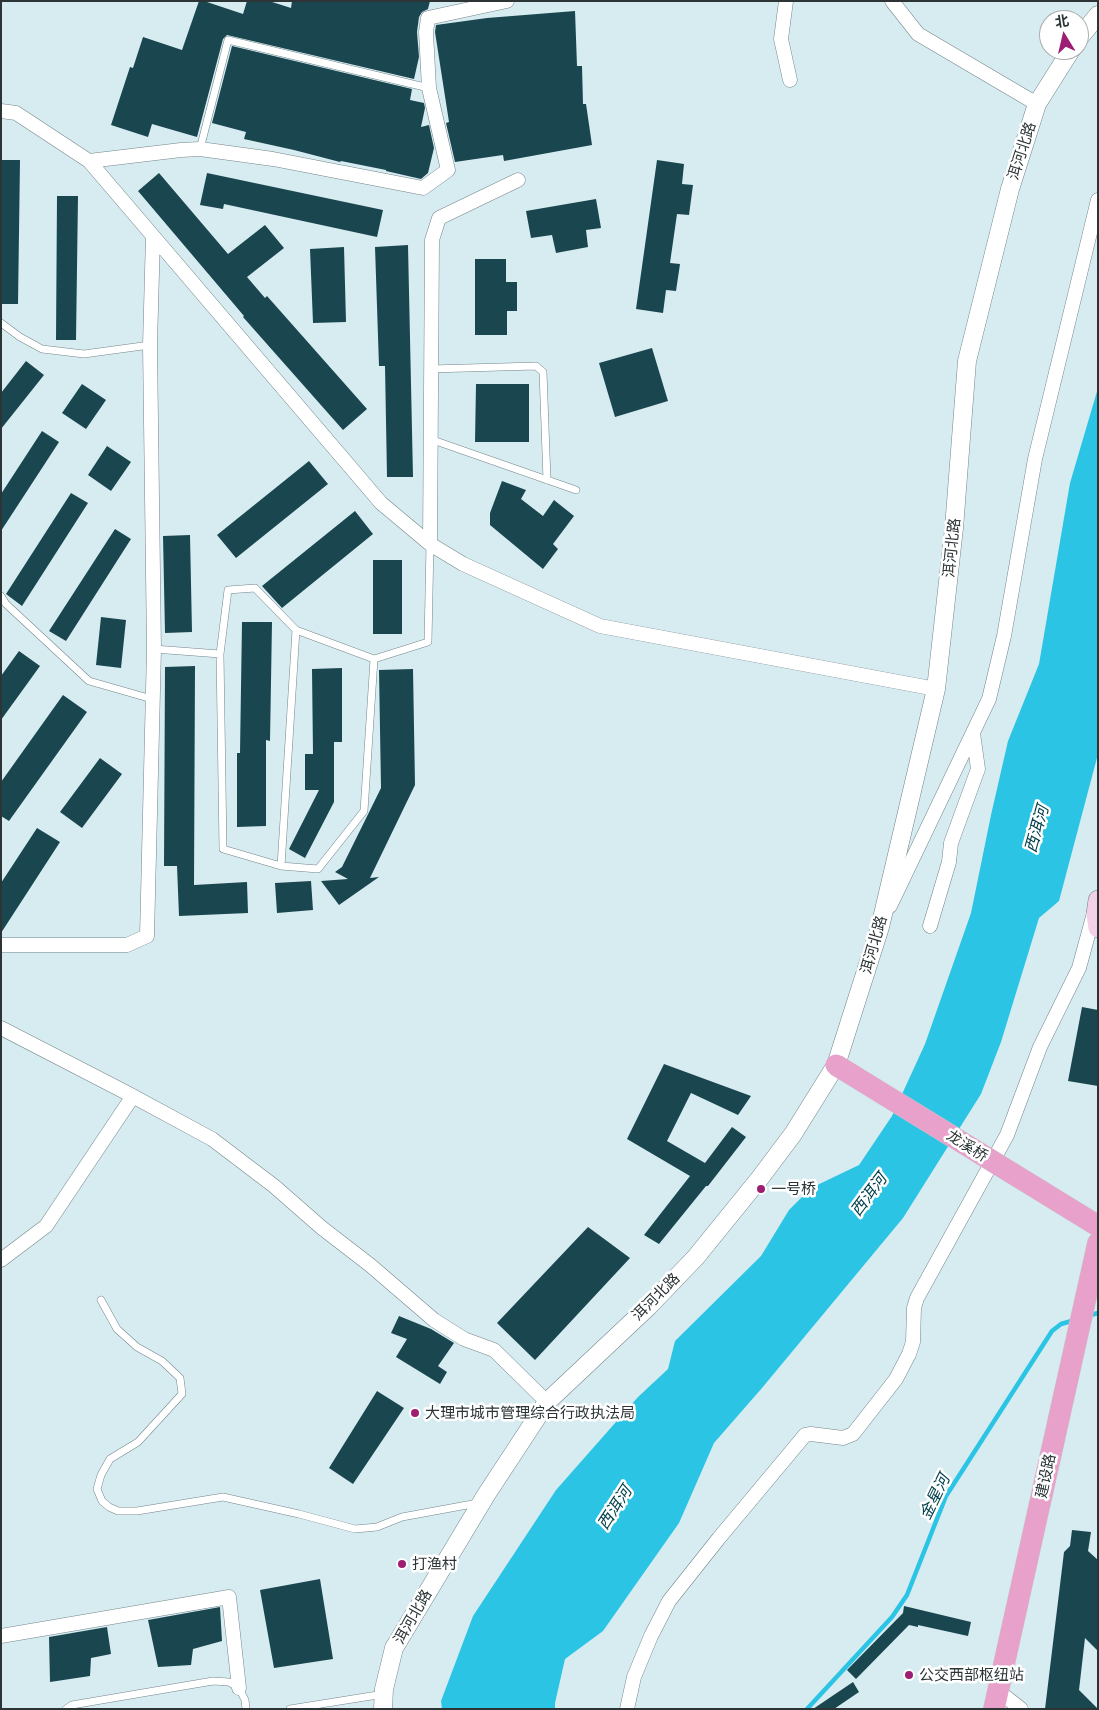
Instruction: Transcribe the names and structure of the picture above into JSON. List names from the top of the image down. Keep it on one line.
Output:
{"streets":{"main road":["龙溪桥","建设路"],"street":["洱河北路"]},"crossings":[["洱河北路","龙溪桥"]],"water":["西洱河","金星河"],"places":["一号桥","大理市城市管理综合行政执法局","打渔村","公交西部枢纽站"],"north":"top"}
